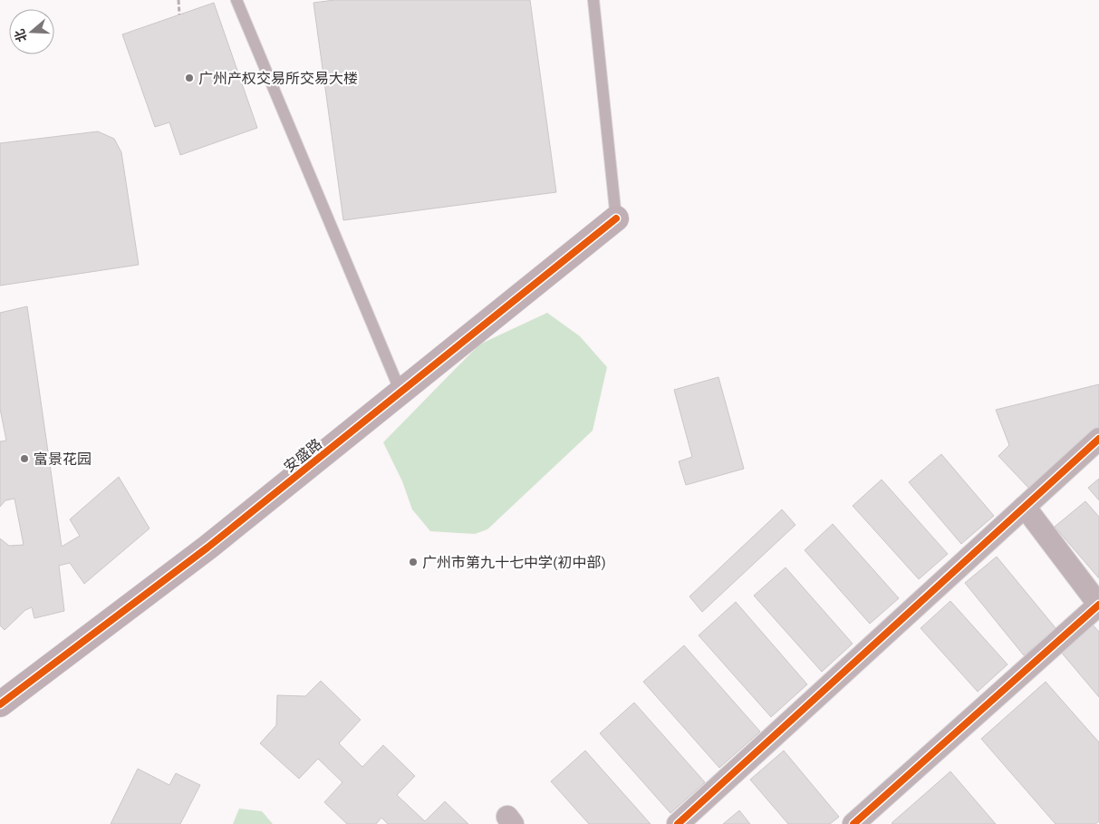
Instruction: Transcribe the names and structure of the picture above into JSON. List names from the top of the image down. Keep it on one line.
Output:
{"streets":{"street":["安盛路"]},"places":["广州产权交易所交易大楼","富景花园","广州市第九十七中学(初中部)"],"north":"left"}
